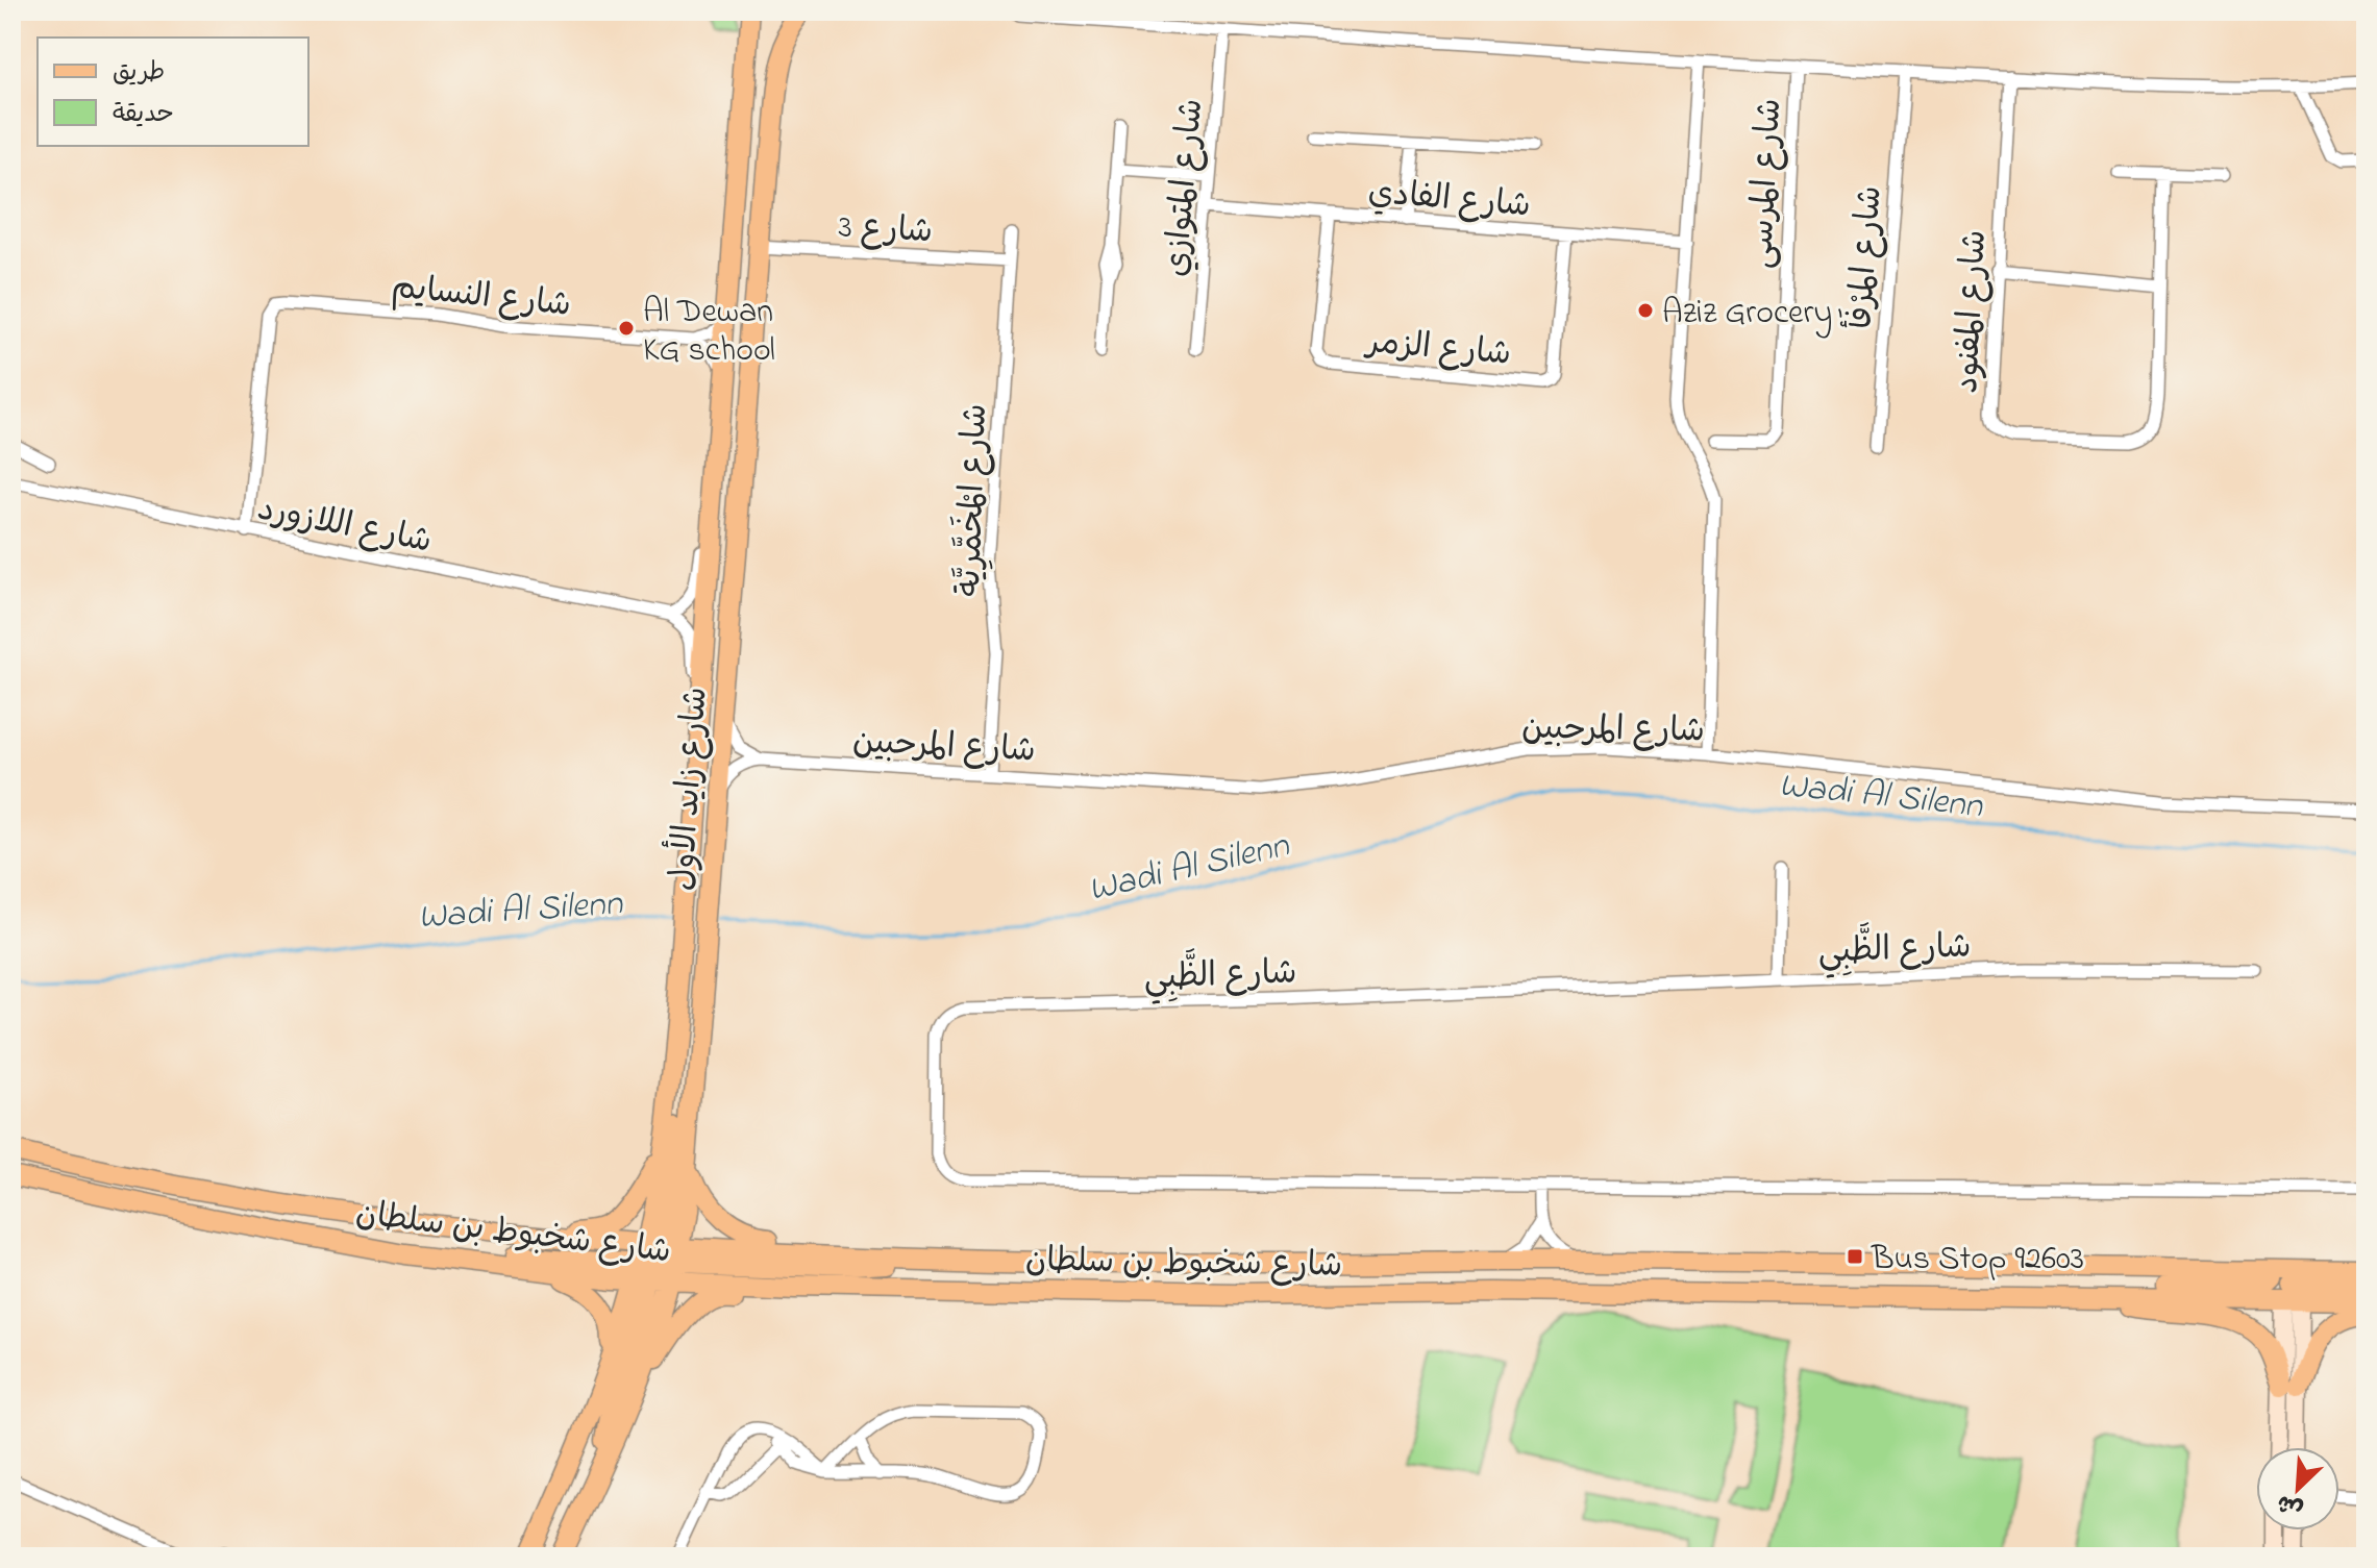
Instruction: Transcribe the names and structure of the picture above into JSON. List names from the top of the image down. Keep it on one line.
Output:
{"streets":{"main road":["شارع زايد الأول","شارع شخبوط بن سلطان"],"street":["شارع المرسى","شارع المتوازي","شارع الفادي","شارع 3","شارع المرْفَأ","شارع النسايم","شارع المفنود","شارع الزمر","شارع المْخَمَّرِيَّة","شارع اللازورد","شارع المرحبين","شارع الظَّبِي"]},"crossings":[["شارع المتوازي","شارع الفادي"],["شارع الفادي","شارع الزمر"],["شارع 3","شارع المْخَمَّرِيَّة"],["شارع 3","شارع زايد الأول"],["شارع النسايم","شارع اللازورد"],["شارع المْخَمَّرِيَّة","شارع المرحبين"],["شارع زايد الأول","شارع شخبوط بن سلطان"]],"water":["Wadi Al Silenn"],"places":{"other":["Aziz Grocery","Al Dewan KG school"],"transit":["Bus Stop 92603"]},"legend":["طريق","حديقة"],"north":"bottom left"}
